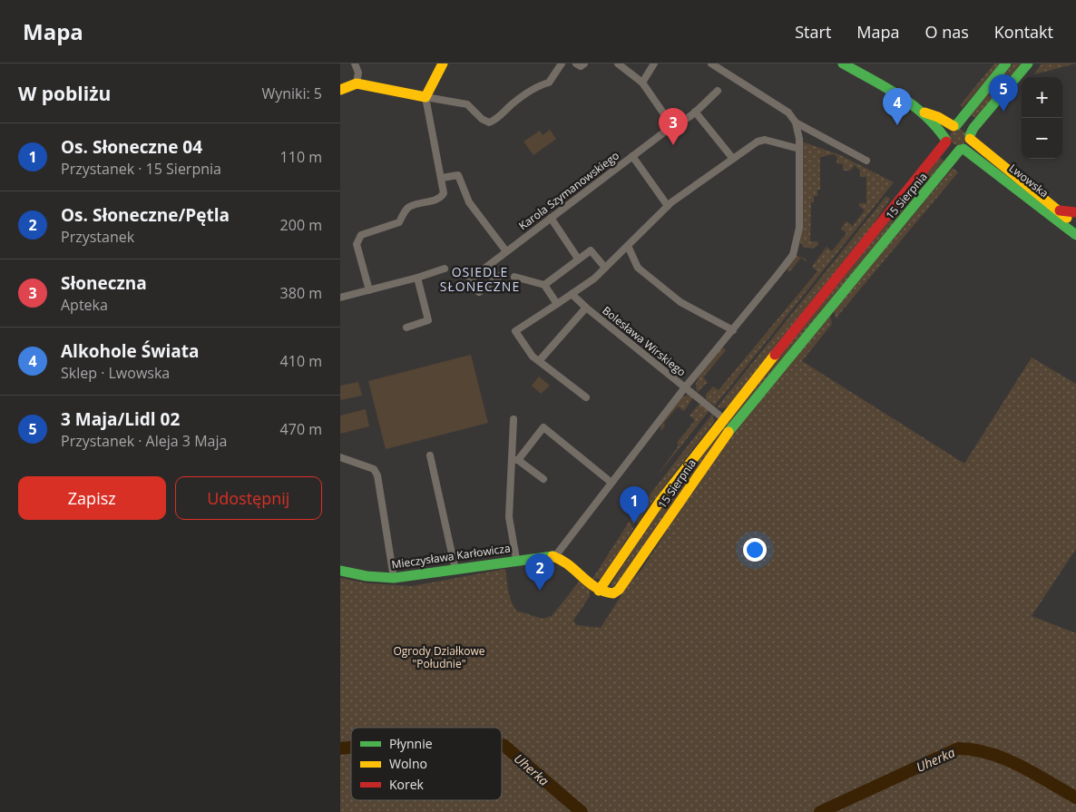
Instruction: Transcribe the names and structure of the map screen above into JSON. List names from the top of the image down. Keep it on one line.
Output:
{"streets":{"street":["Lwowska","Karola Szymanowskiego","15 Sierpnia","Bolesława Wirskiego","Mieczysława Karłowicza"]},"crossings":[["Lwowska","15 Sierpnia"],["15 Sierpnia","Bolesława Wirskiego"]],"districts":["OSIEDLE SŁONECZNE"],"water":["Uherka"],"parks":["Ogrody Działkowe \"Południe\""],"legend":["Płynnie","Wolno","Korek"],"page":{"header":"Mapa","nav":["Start","Mapa","O nas","Kontakt"],"heading":["W pobliżu","Wyniki: 5"],"pins":["5","4","3","1","2"],"map_buttons":["+","−"],"list":[{"mark":"1","name":"Os. Słoneczne 04","note":"Przystanek · 15 Sierpnia","value":"110 m"},{"mark":"2","name":"Os. Słoneczne/Pętla","note":"Przystanek","value":"200 m"},{"mark":"3","name":"Słoneczna","note":"Apteka","value":"380 m"},{"mark":"4","name":"Alkohole Świata","note":"Sklep · Lwowska","value":"410 m"},{"mark":"5","name":"3 Maja/Lidl 02","note":"Przystanek · Aleja 3 Maja","value":"470 m"}],"buttons":["Zapisz","Udostępnij"]}}
